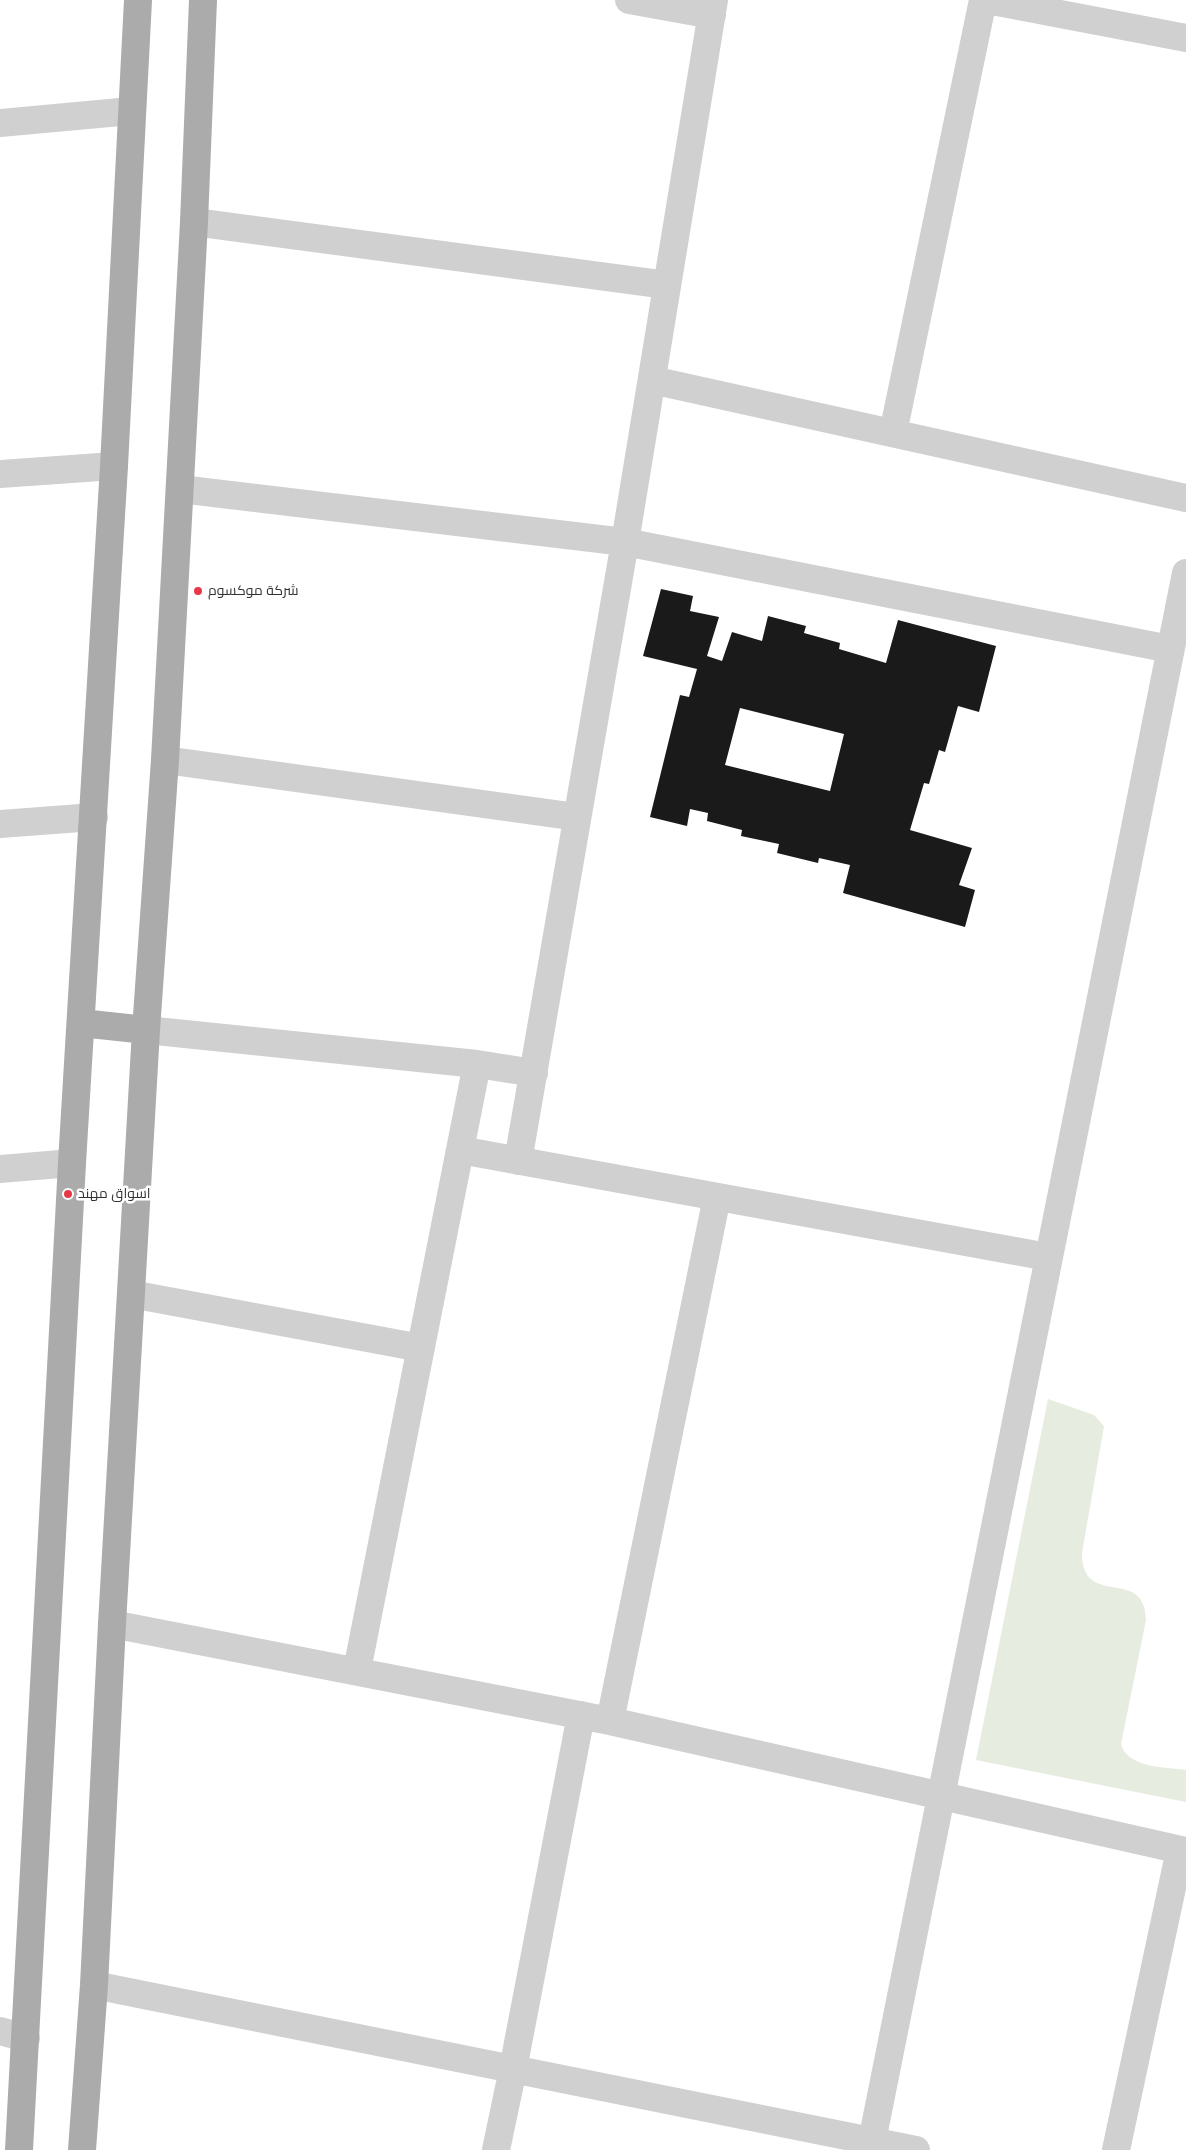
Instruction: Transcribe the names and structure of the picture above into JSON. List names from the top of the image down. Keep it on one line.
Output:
{"places":["شركة موكسوم","اسواق مهند"]}
